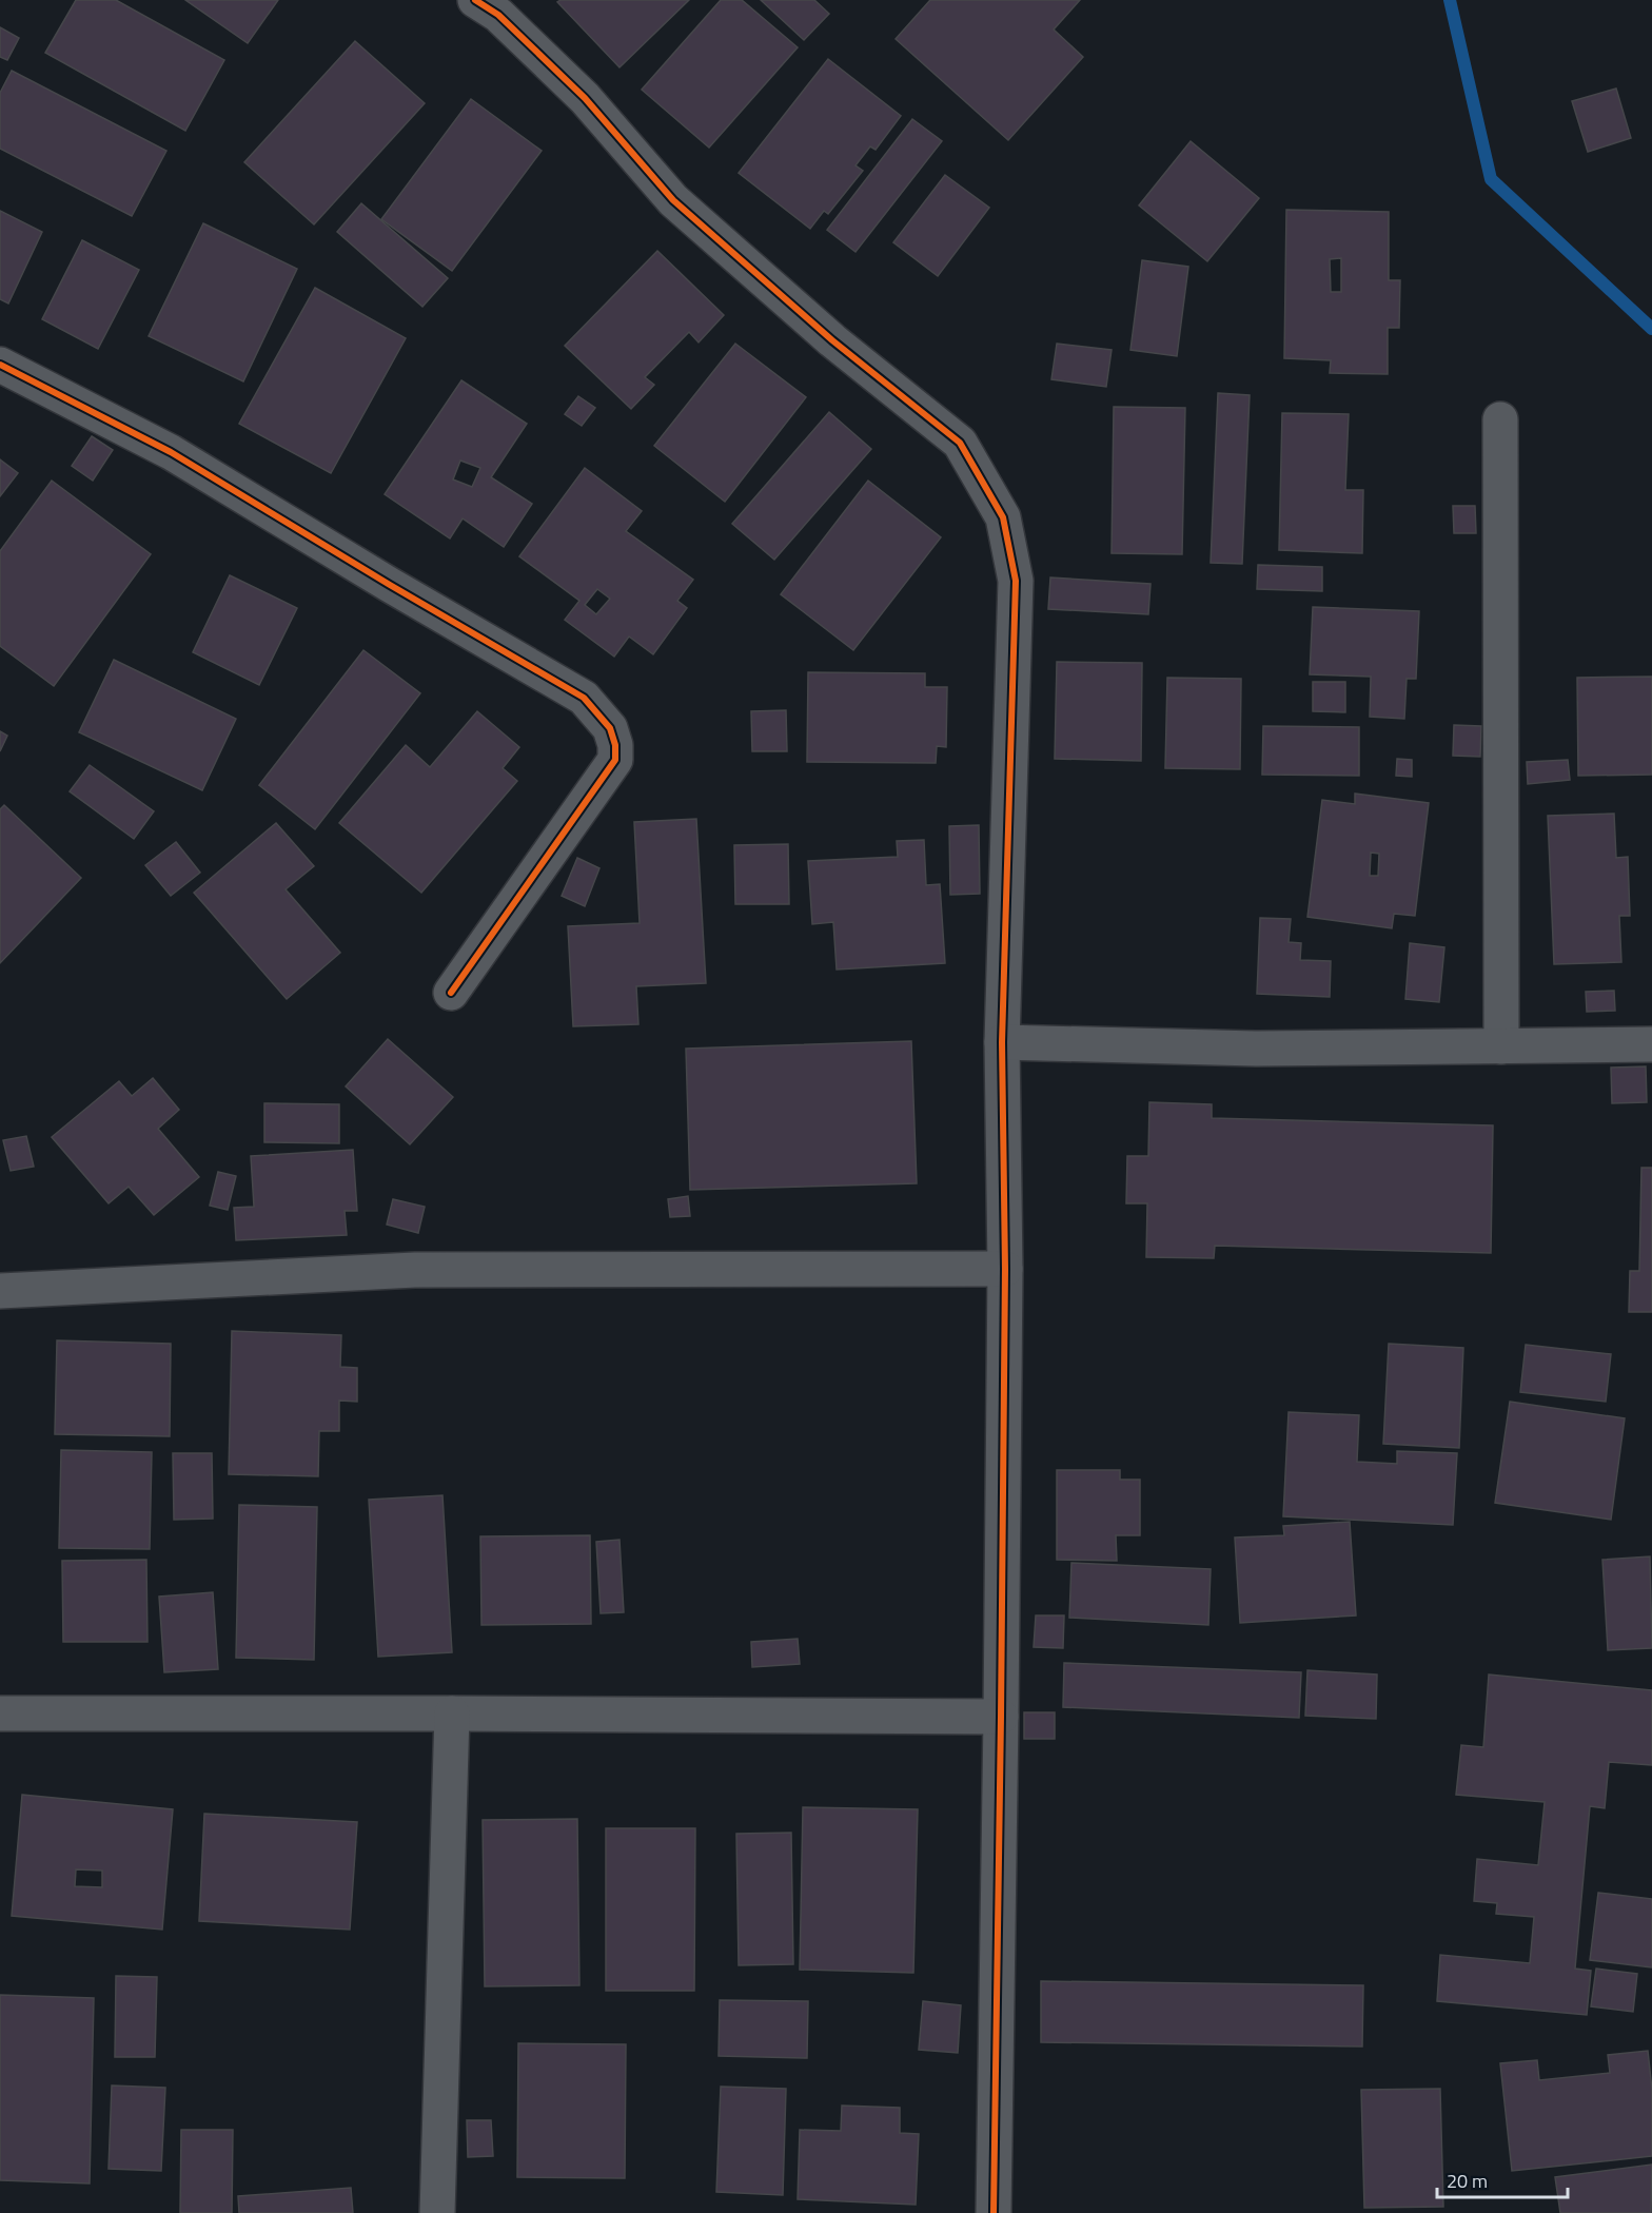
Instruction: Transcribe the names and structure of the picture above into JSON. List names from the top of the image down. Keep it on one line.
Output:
{"scale_bar":"20 m"}
